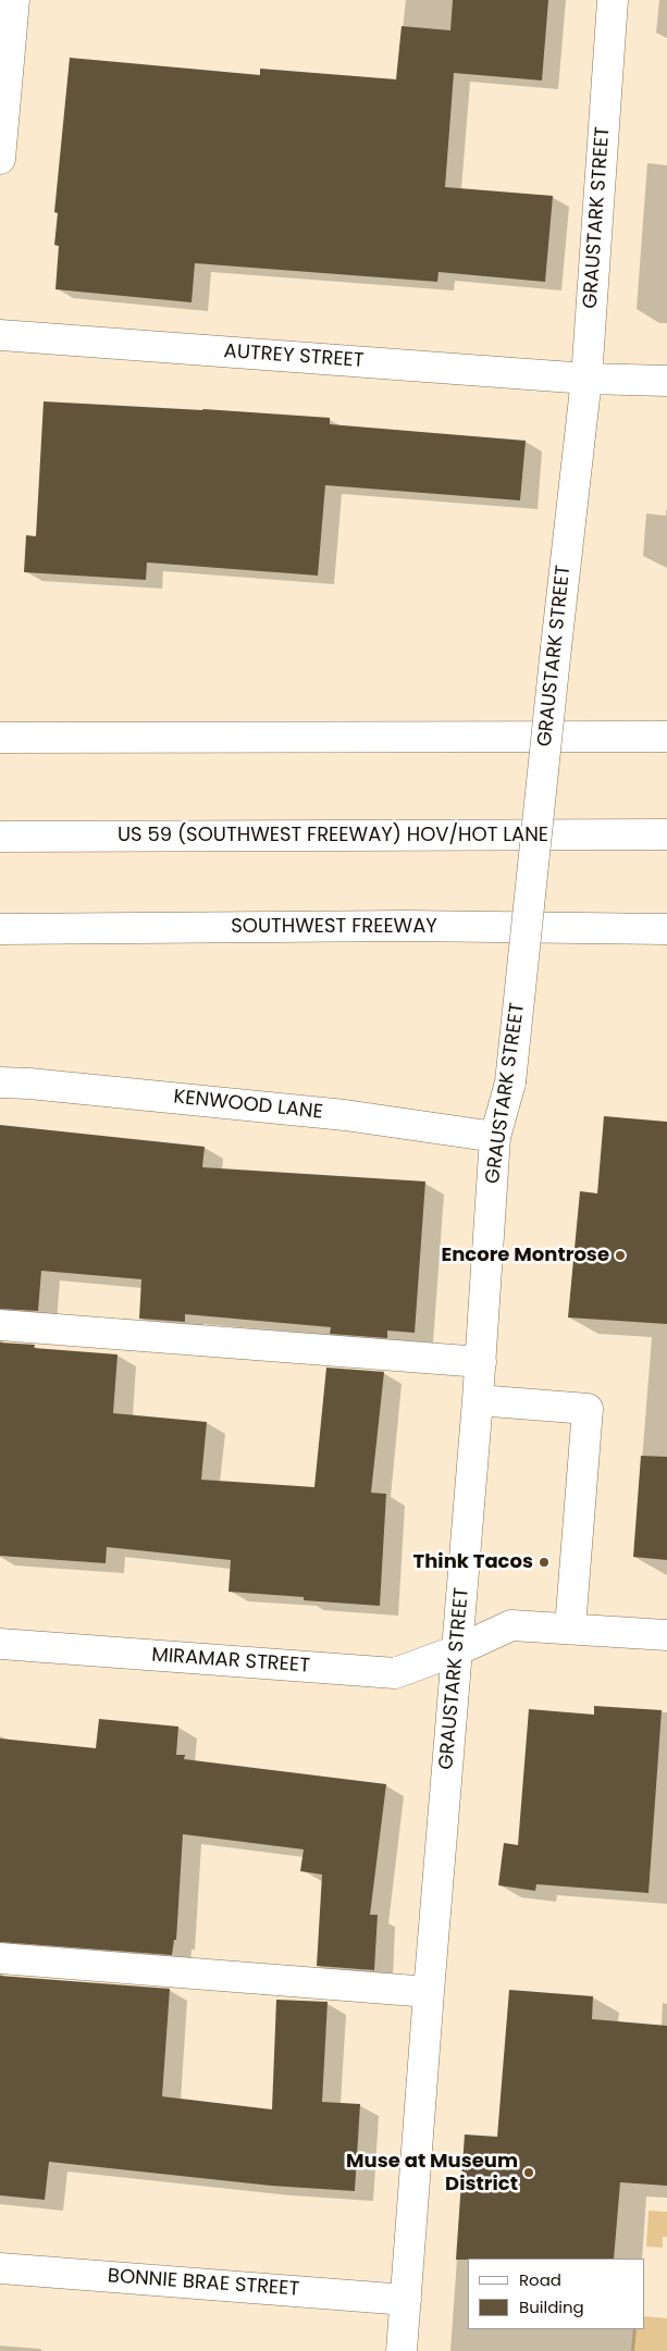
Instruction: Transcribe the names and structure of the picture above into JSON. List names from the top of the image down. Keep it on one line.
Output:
{"streets":{"main road":["GRAUSTARK STREET","AUTREY STREET","US 59 (SOUTHWEST FREEWAY) HOV/HOT LANE","SOUTHWEST FREEWAY","KENWOOD LANE","MIRAMAR STREET","BONNIE BRAE STREET"]},"crossings":[["GRAUSTARK STREET","AUTREY STREET"],["GRAUSTARK STREET","KENWOOD LANE"],["GRAUSTARK STREET","MIRAMAR STREET"],["GRAUSTARK STREET","BONNIE BRAE STREET"]],"places":["Encore Montrose","Think Tacos","Muse at Museum District"],"legend":["Road","Building"]}
